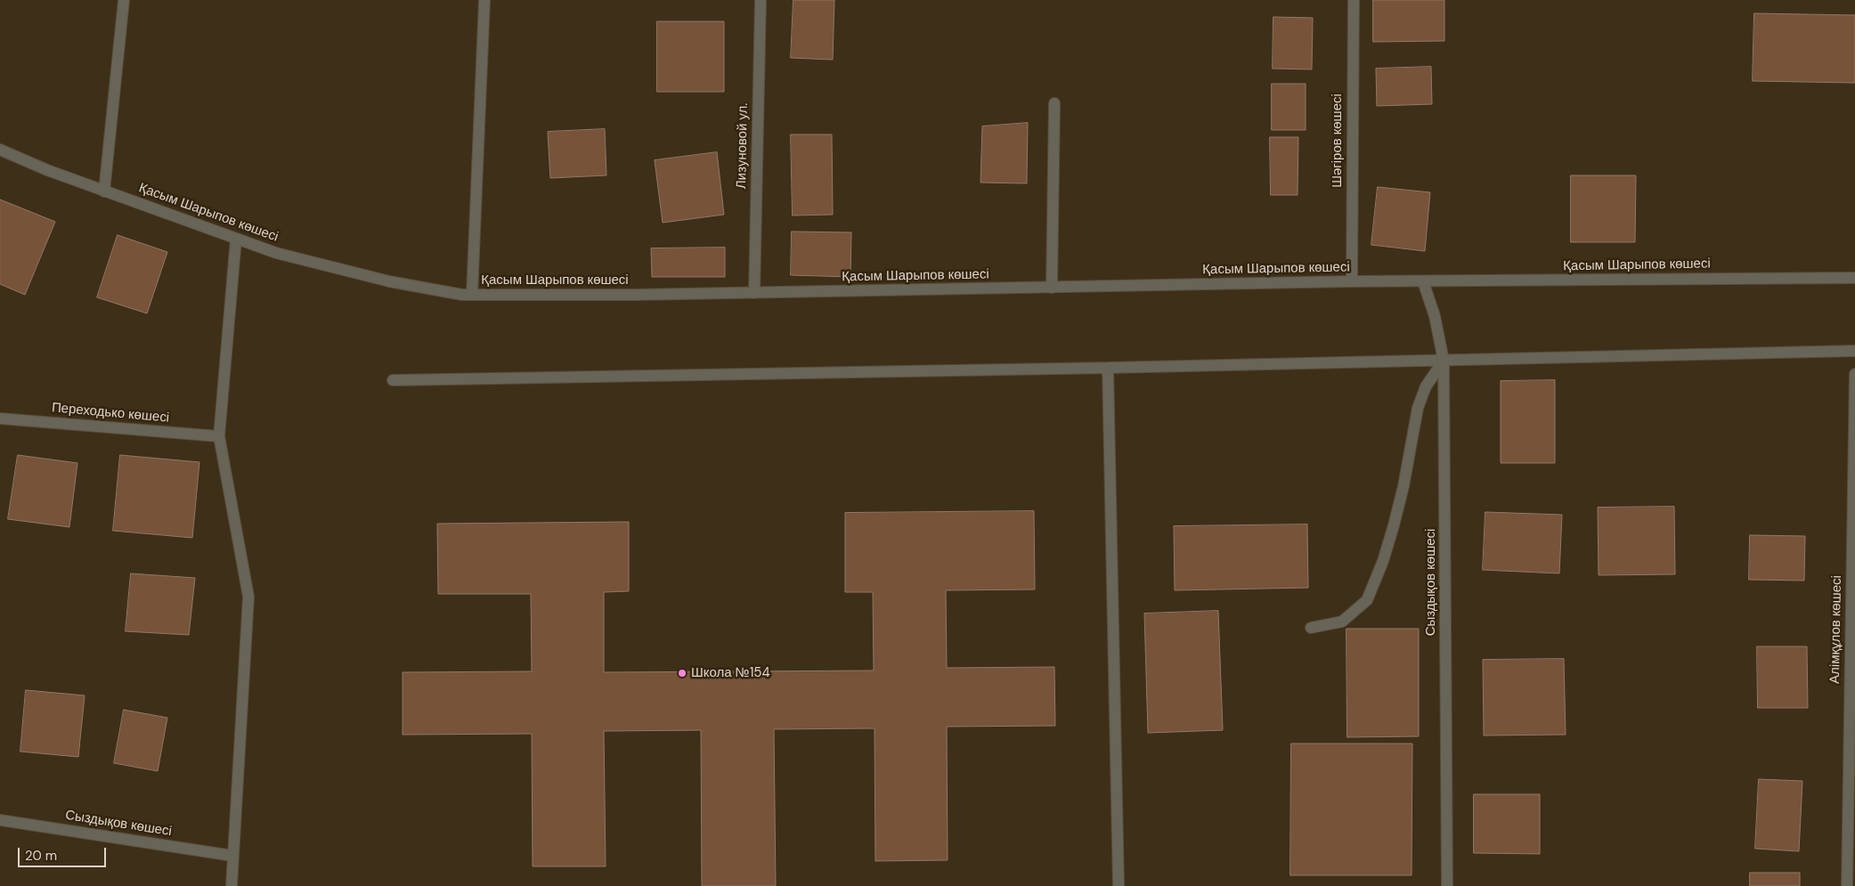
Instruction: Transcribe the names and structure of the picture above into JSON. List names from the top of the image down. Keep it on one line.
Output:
{"streets":{"street":["Шәгіров көшесі","Лизуновой ул.","Қасым Шарыпов көшесі","Переходько көшесі","Сыздықов көшесі","Алімқұлов көшесі"]},"crossings":[["Шәгіров көшесі","Қасым Шарыпов көшесі"],["Лизуновой ул.","Қасым Шарыпов көшесі"],["Қасым Шарыпов көшесі","Сыздықов көшесі"]],"places":["Школа №154"],"scale_bar":"20 m"}
